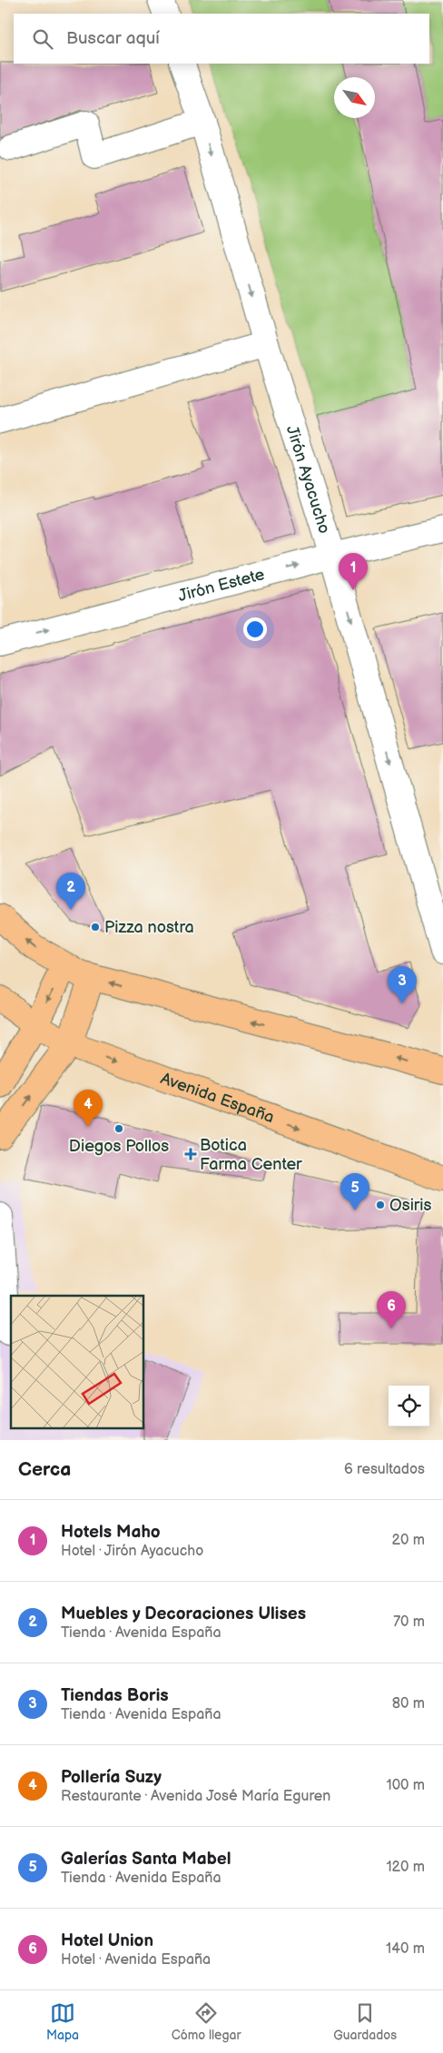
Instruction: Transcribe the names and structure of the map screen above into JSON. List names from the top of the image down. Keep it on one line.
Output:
{"streets":{"main road":["Avenida España"],"street":["Jirón Ayacucho","Jirón Estete"]},"crossings":[["Jirón Ayacucho","Jirón Estete"]],"one_way":["Jirón Ayacucho"],"places":{"other":["Pizza nostra","Diegos Pollos","Osiris"],"health":["Botica Farma Center"]},"north":"bottom right","page":{"search":"Buscar aquí","pins":["1","2","3","4","5","6"],"heading":["Cerca","6 resultados"],"list":[{"mark":"1","name":"Hotels Maho","note":"Hotel · Jirón Ayacucho","value":"20 m"},{"mark":"2","name":"Muebles y Decoraciones Ulises","note":"Tienda · Avenida España","value":"70 m"},{"mark":"3","name":"Tiendas Boris","note":"Tienda · Avenida España","value":"80 m"},{"mark":"4","name":"Pollería Suzy","note":"Restaurante · Avenida José María Eguren","value":"100 m"},{"mark":"5","name":"Galerías Santa Mabel","note":"Tienda · Avenida España","value":"120 m"},{"mark":"6","name":"Hotel Union","note":"Hotel · Avenida España","value":"140 m"}],"nav":["Mapa","Cómo llegar","Guardados"]}}
